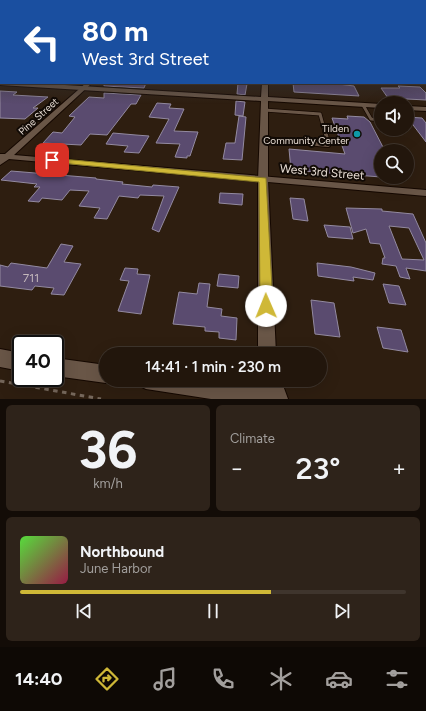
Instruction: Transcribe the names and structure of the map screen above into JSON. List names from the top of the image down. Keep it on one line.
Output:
{"streets":{"street":["Pine Street","West 3rd Street"]},"crossings":[["Pine Street","West 3rd Street"]],"places":["Tilden Community Center"],"house_numbers":["711"],"page":{"turn":["80 m","West 3rd Street"],"limit":"40","trip":"14:41 · 1 min · 230 m","tile":[["36","km/h"],"Climate"],"heat":["−","23°","+"],"song":["Northbound","June Harbor"],"tabs":"14:40"}}
